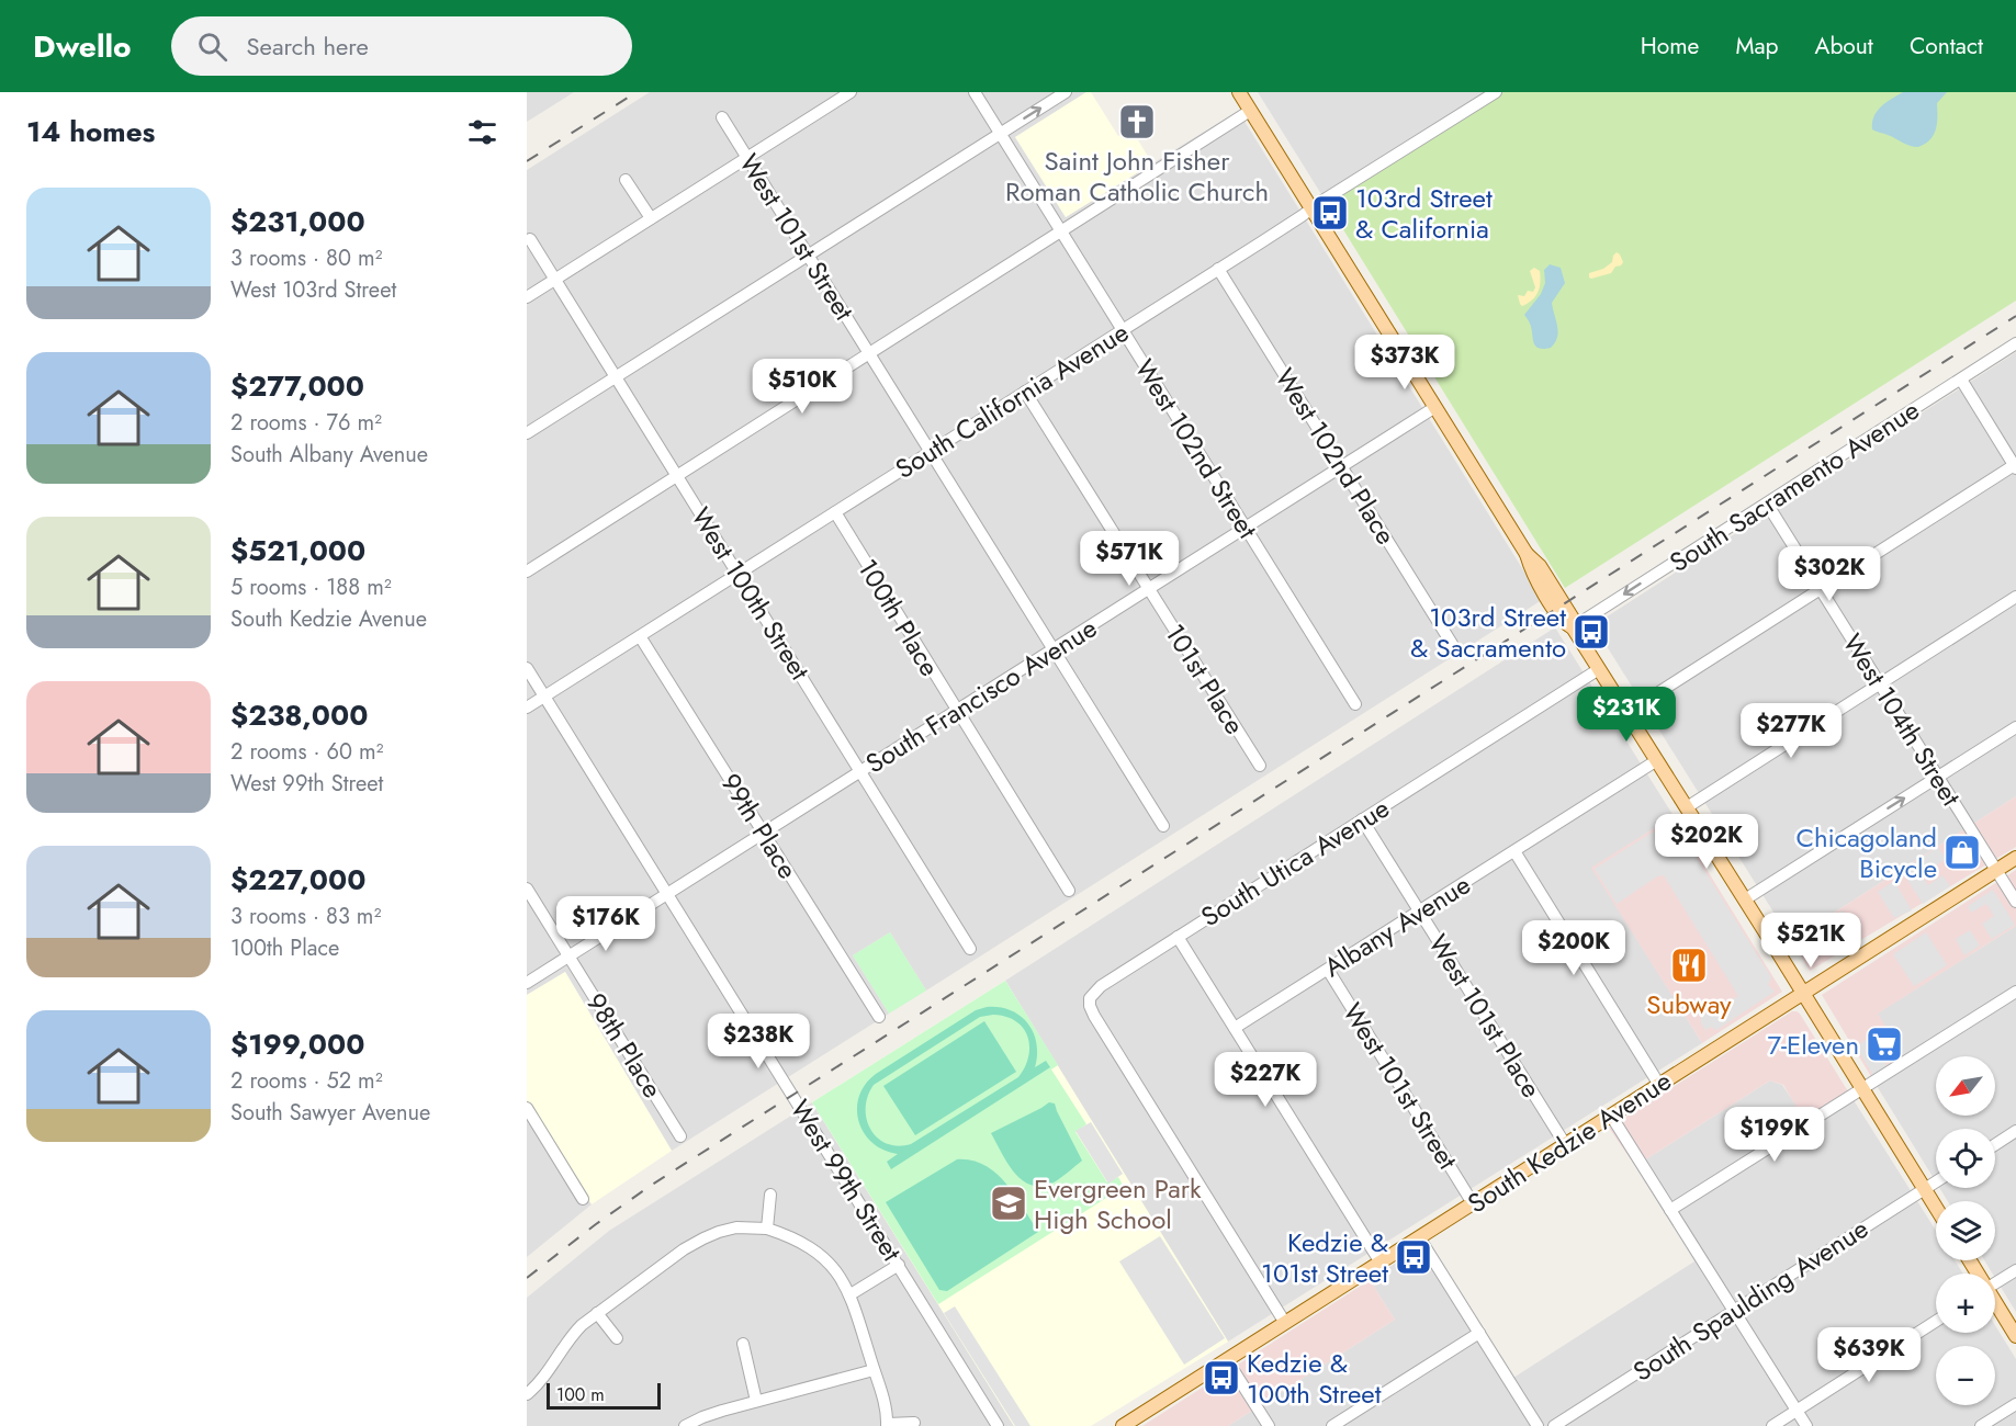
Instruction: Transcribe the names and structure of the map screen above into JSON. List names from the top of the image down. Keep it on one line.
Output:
{"streets":{"main road":["South Kedzie Avenue"],"street":["West 101st Street","South California Avenue","West 102nd Street","West 102nd Place","South Sacramento Avenue","West 100th Street","100th Place","101st Place","South Francisco Avenue","West 104th Street","99th Place","South Utica Avenue","Albany Avenue","West 101st Place","98th Place","West 99th Street","South Spaulding Avenue"]},"crossings":[["West 101st Street","South California Avenue"],["West 101st Street","South Francisco Avenue"],["West 101st Street","Albany Avenue"],["West 101st Street","South Kedzie Avenue"],["South California Avenue","West 102nd Street"],["South California Avenue","West 102nd Place"],["South California Avenue","West 100th Street"],["South California Avenue","100th Place"],["South California Avenue","101st Place"],["South California Avenue","99th Place"],["South California Avenue","West 99th Street"],["West 102nd Street","South Francisco Avenue"],["West 102nd Place","South Francisco Avenue"],["South Sacramento Avenue","West 104th Street"],["West 100th Street","South Francisco Avenue"],["100th Place","South Francisco Avenue"],["101st Place","South Francisco Avenue"],["South Francisco Avenue","99th Place"],["South Francisco Avenue","98th Place"],["South Francisco Avenue","West 99th Street"],["West 104th Street","South Kedzie Avenue"],["South Utica Avenue","West 101st Place"],["South Utica Avenue","South Kedzie Avenue"],["Albany Avenue","West 101st Place"],["West 101st Place","South Kedzie Avenue"]],"places":{"church":["Saint John Fisher Roman Catholic Church"],"bus stop":["103rd Street & California","103rd Street & Sacramento","Kedzie & 101st Street","Kedzie & 100th Street"],"shop":["Chicagoland Bicycle"],"restaurant":["Subway"],"supermarket":["7-Eleven"],"school or university":["Evergreen Park High School"]},"scale_bar":"100 m","north":"bottom left","page":{"header":"Dwello","search":"Search here","nav":["Home","Map","About","Contact"],"heading":"14 homes","list":[{"name":"$231,000","note":"3 rooms · 80 m² · West 103rd Street"},{"name":"$277,000","note":"2 rooms · 76 m² · South Albany Avenue"},{"name":"$521,000","note":"5 rooms · 188 m² · South Kedzie Avenue"},{"name":"$238,000","note":"2 rooms · 60 m² · West 99th Street"},{"name":"$227,000","note":"3 rooms · 83 m² · 100th Place"},{"name":"$199,000","note":"2 rooms · 52 m² · South Sawyer Avenue"}],"price":["$373K","$510K","$571K","$302K","$231K","$277K","$202K","$176K","$521K","$200K","$238K","$227K","$199K","$639K"],"map_buttons":["+","−"],"scale":"100 m"}}
